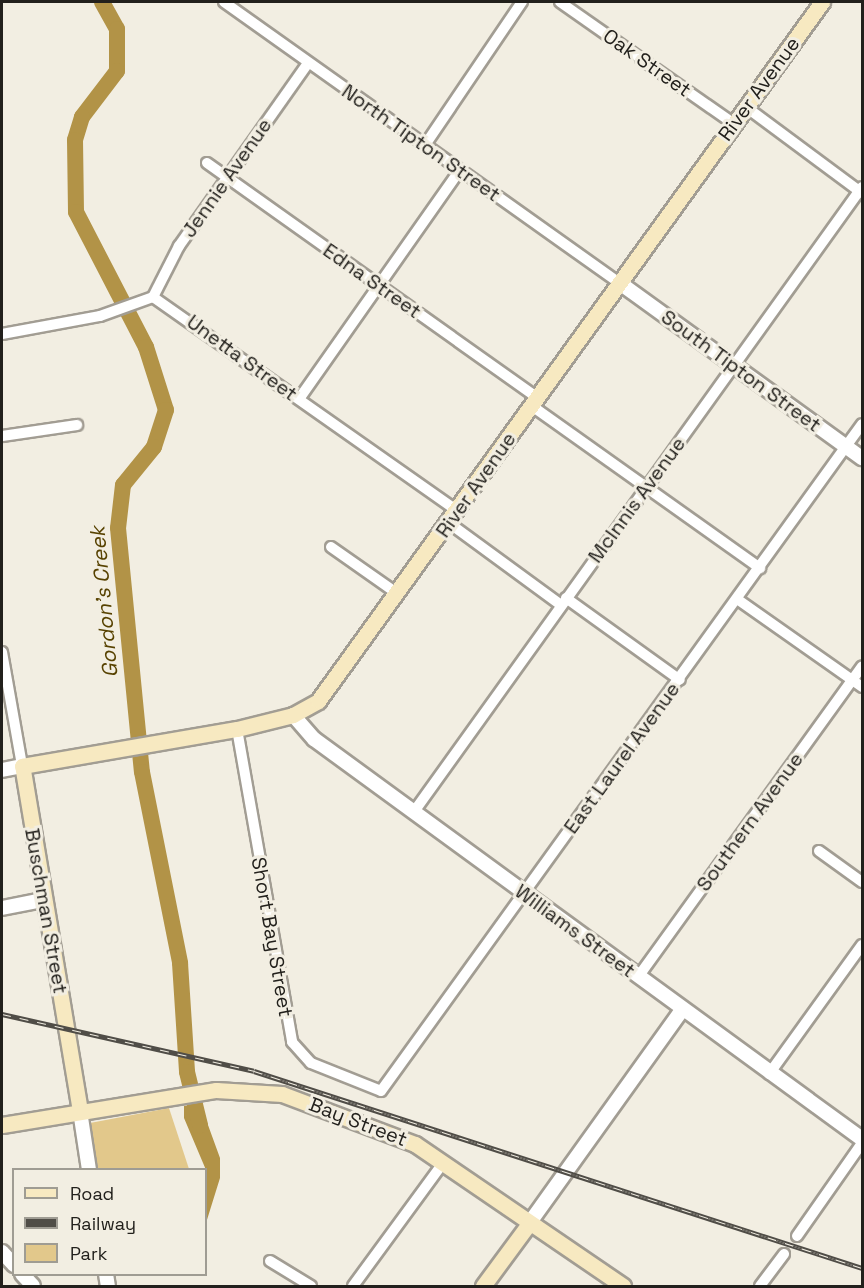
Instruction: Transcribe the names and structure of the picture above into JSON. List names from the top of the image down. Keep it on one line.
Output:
{"streets":{"main road":["River Avenue","Buschman Street","Bay Street"],"street":["Oak Street","North Tipton Street","Jennie Avenue","Edna Street","Unetta Street","South Tipton Street","McInnis Avenue","East Laurel Avenue","Southern Avenue","Williams Street","Short Bay Street"]},"crossings":[["Oak Street","River Avenue"],["River Avenue","North Tipton Street"],["River Avenue","Edna Street"],["River Avenue","Unetta Street"],["River Avenue","South Tipton Street"],["River Avenue","Buschman Street"],["River Avenue","Williams Street"],["River Avenue","Short Bay Street"],["North Tipton Street","Jennie Avenue"],["North Tipton Street","South Tipton Street"],["Jennie Avenue","Edna Street"],["Jennie Avenue","Unetta Street"],["Edna Street","McInnis Avenue"],["Edna Street","East Laurel Avenue"],["Unetta Street","McInnis Avenue"],["Unetta Street","East Laurel Avenue"],["South Tipton Street","McInnis Avenue"],["South Tipton Street","East Laurel Avenue"],["McInnis Avenue","Williams Street"],["East Laurel Avenue","Williams Street"],["East Laurel Avenue","Short Bay Street"],["Southern Avenue","Williams Street"],["Buschman Street","Bay Street"]],"water":["Gordon's Creek"],"legend":["Road","Railway","Park"]}
